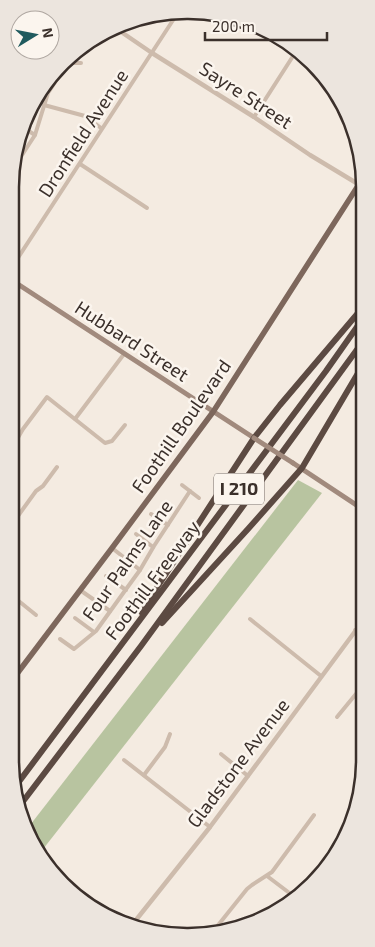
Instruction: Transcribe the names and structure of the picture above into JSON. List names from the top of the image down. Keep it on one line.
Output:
{"streets":{"highway":["I 210","Foothill Freeway"],"main road":["Hubbard Street","Foothill Boulevard"],"street":["Sayre Street","Dronfield Avenue","Four Palms Lane","Gladstone Avenue"]},"crossings":[["Sayre Street","Dronfield Avenue"],["Hubbard Street","Foothill Boulevard"]],"scale_bar":"200 m","north":"right"}
